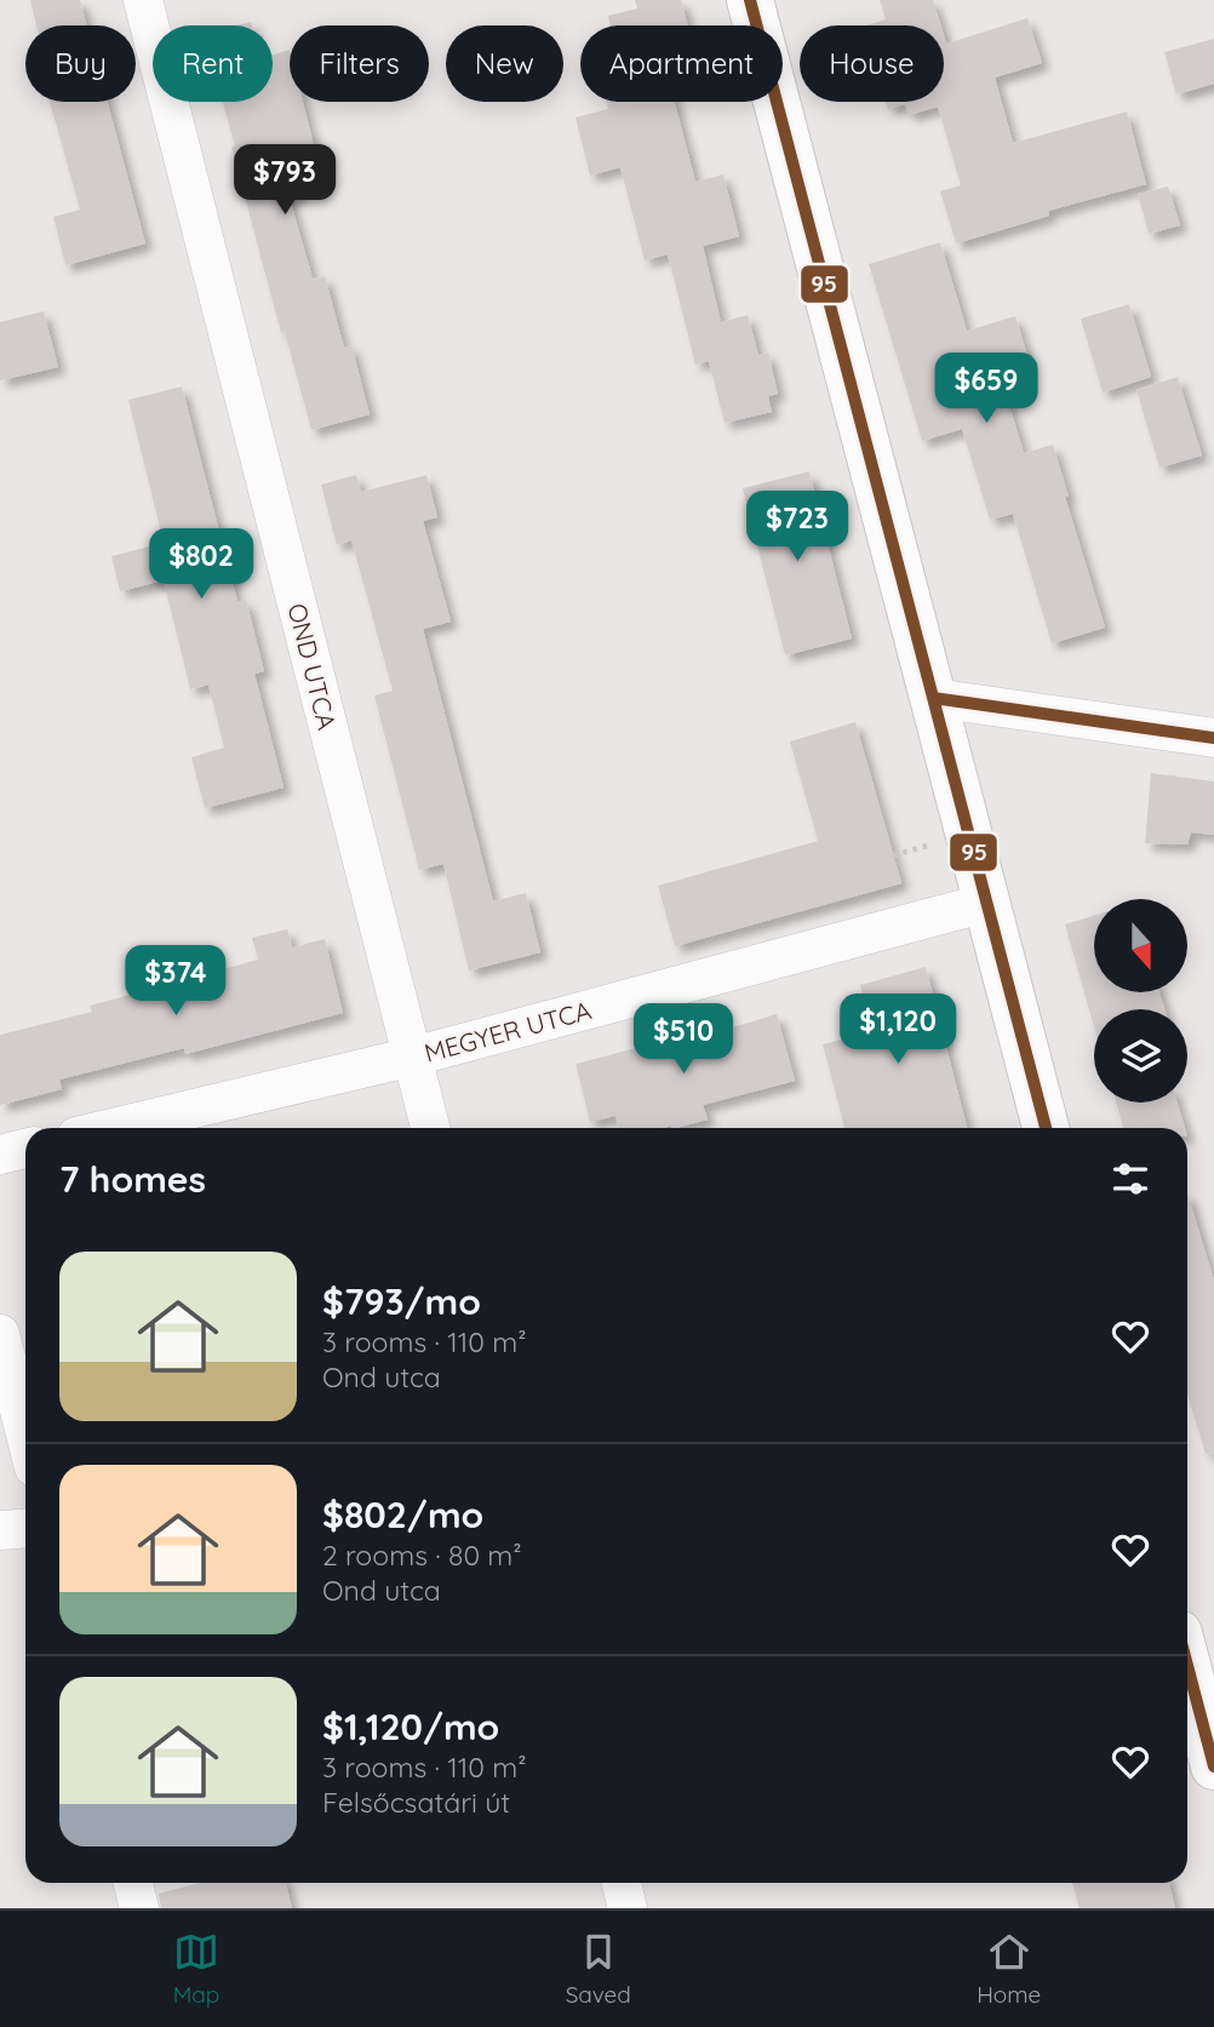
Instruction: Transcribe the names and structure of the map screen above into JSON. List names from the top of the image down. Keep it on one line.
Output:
{"streets":{"street":["OND UTCA","MEGYER UTCA"]},"crossings":[["OND UTCA","MEGYER UTCA"]],"lines":["transit line 95"],"north":"bottom","page":{"chip":["Buy","Rent","Filters","New","Apartment","House"],"price":["$793","$659","$723","$802","$374","$1,120","$510"],"heading":"7 homes","list":[{"name":"$793/mo","note":"3 rooms · 110 m² · Ond utca"},{"name":"$802/mo","note":"2 rooms · 80 m² · Ond utca"},{"name":"$1,120/mo","note":"3 rooms · 110 m² · Felsőcsatári út"}],"tabs":["Map","Saved","Home"]}}
